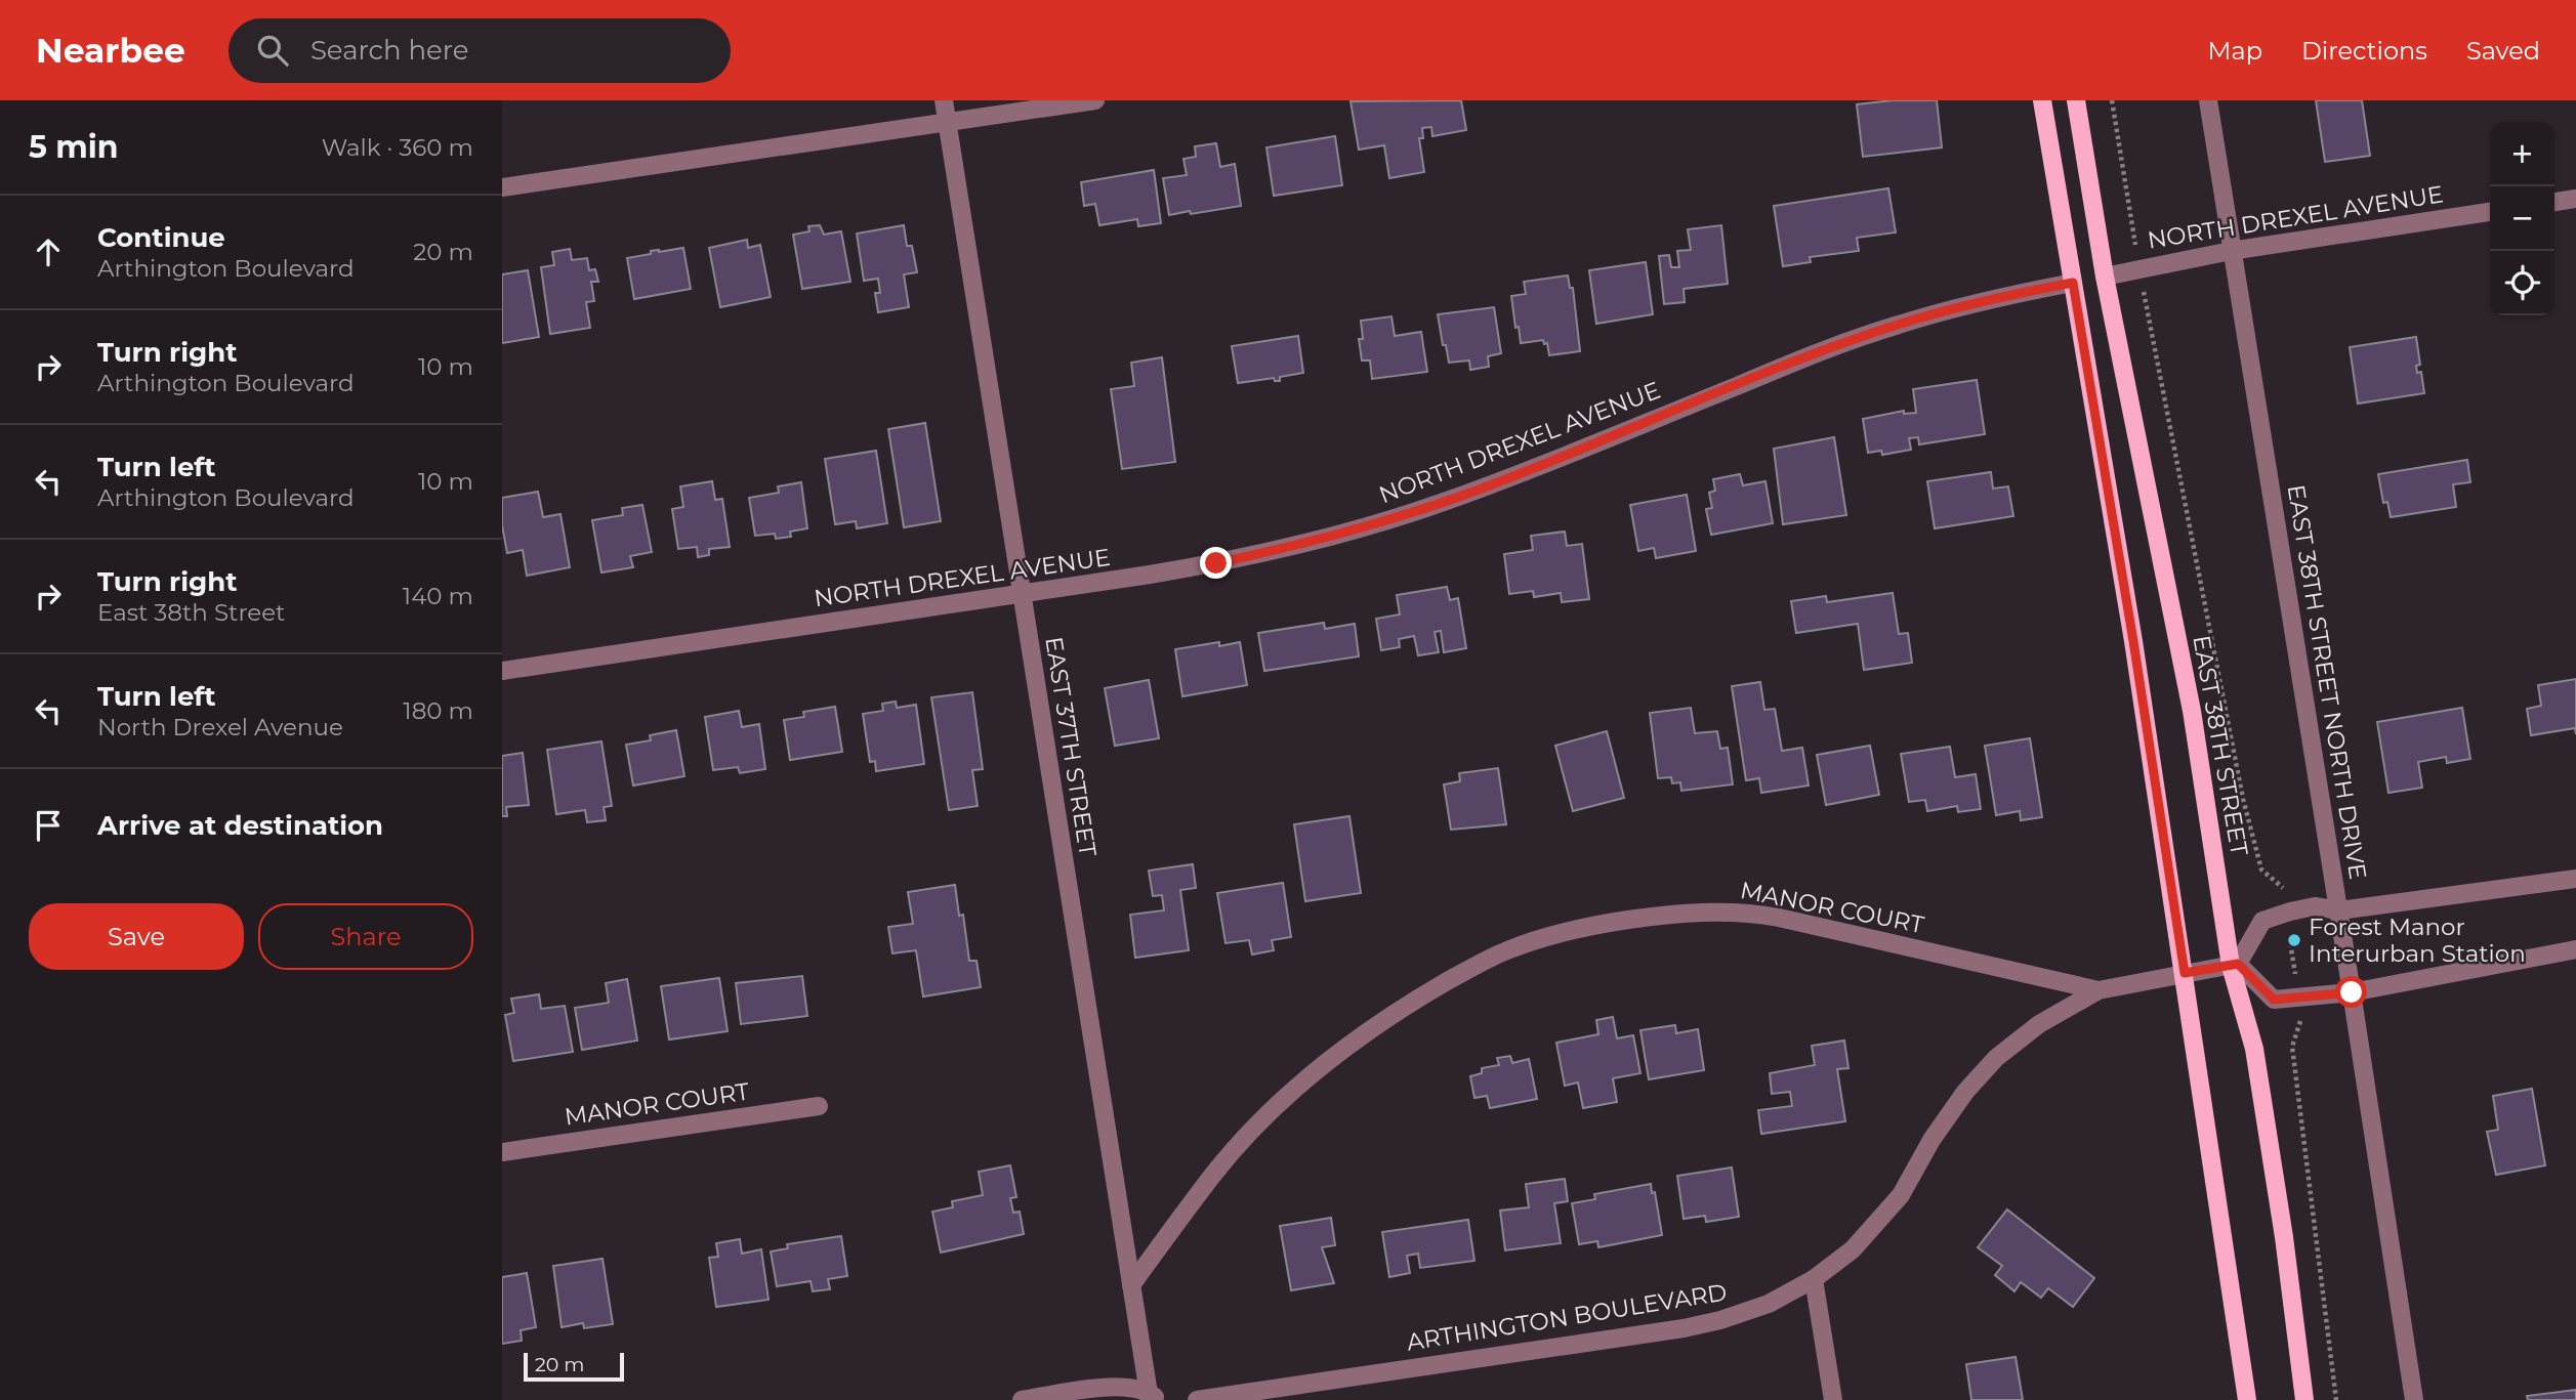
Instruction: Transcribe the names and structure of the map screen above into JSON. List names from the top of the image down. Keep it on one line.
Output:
{"streets":{"main road":["EAST 38TH STREET"],"street":["NORTH DREXEL AVENUE","EAST 38TH STREET NORTH DRIVE","EAST 37TH STREET","MANOR COURT","ARTHINGTON BOULEVARD"]},"crossings":[["NORTH DREXEL AVENUE","EAST 38TH STREET NORTH DRIVE"],["NORTH DREXEL AVENUE","EAST 38TH STREET"],["NORTH DREXEL AVENUE","EAST 37TH STREET"],["EAST 38TH STREET","ARTHINGTON BOULEVARD"],["EAST 37TH STREET","MANOR COURT"],["MANOR COURT","ARTHINGTON BOULEVARD"]],"places":["Forest Manor Interurban Station"],"scale_bar":"20 m","page":{"header":"Nearbee","search":"Search here","nav":["Map","Directions","Saved"],"heading":["5 min","Walk · 360 m"],"map_buttons":["+","−"],"list":[["Continue","Arthington Boulevard","20 m"],["Turn right","Arthington Boulevard","10 m"],["Turn left","Arthington Boulevard","10 m"],["Turn right","East 38th Street","140 m"],["Turn left","North Drexel Avenue","180 m"],"Arrive at destination"],"buttons":["Save","Share"],"scale":"20 m"}}
